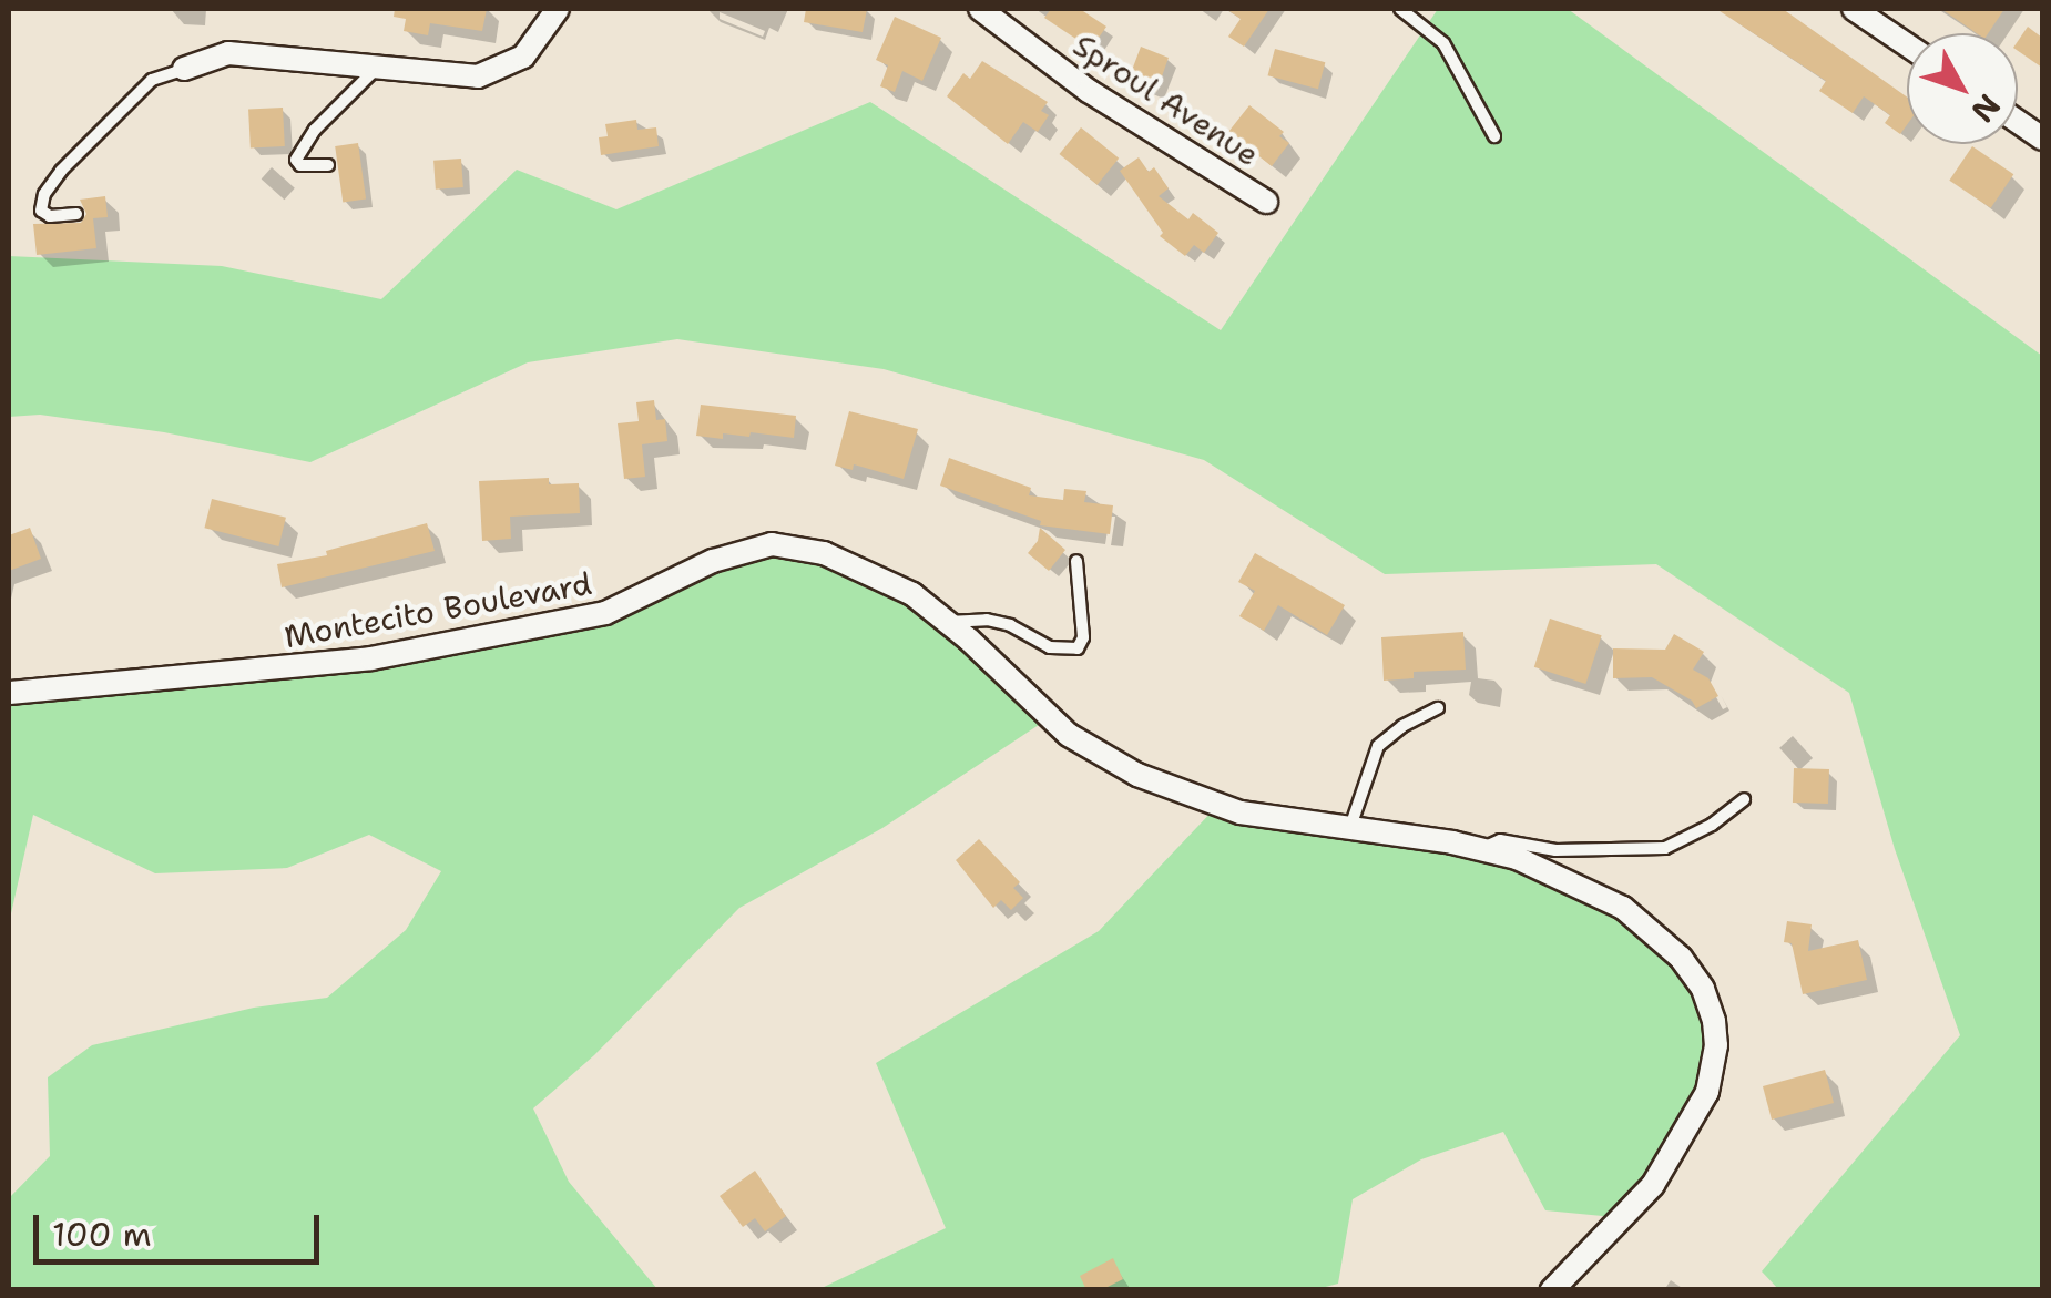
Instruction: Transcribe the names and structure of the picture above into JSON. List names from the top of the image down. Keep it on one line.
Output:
{"streets":{"street":["Sproul Avenue","Montecito Boulevard"]},"scale_bar":"100 m","north":"bottom right"}
